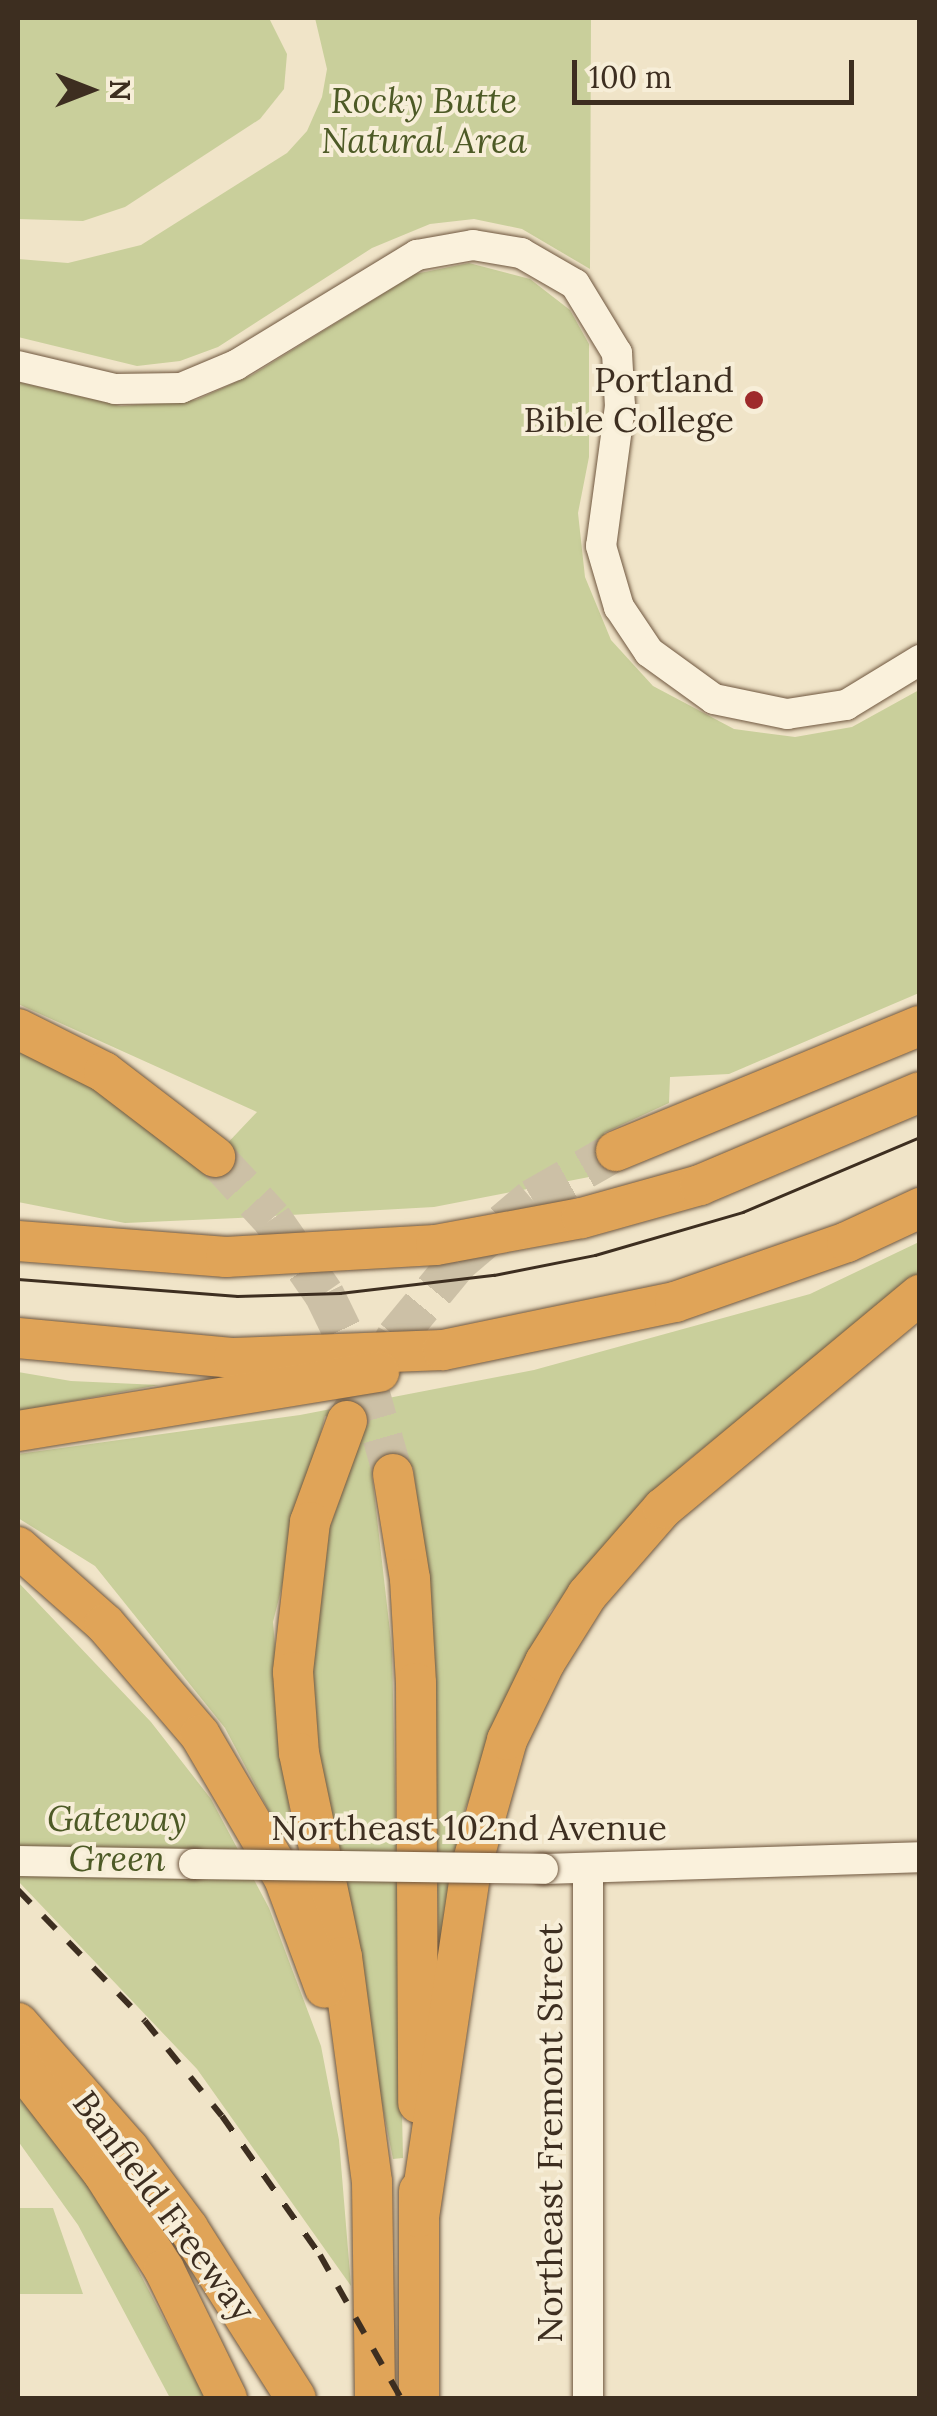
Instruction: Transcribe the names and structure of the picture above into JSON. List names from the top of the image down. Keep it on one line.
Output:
{"streets":{"highway":["Banfield Freeway"],"main road":["Northeast 102nd Avenue","Northeast Fremont Street"]},"crossings":[["Northeast 102nd Avenue","Northeast Fremont Street"]],"parks":["Rocky Butte Natural Area","Gateway Green"],"places":["Portland Bible College"],"scale_bar":"100 m","north":"right"}
